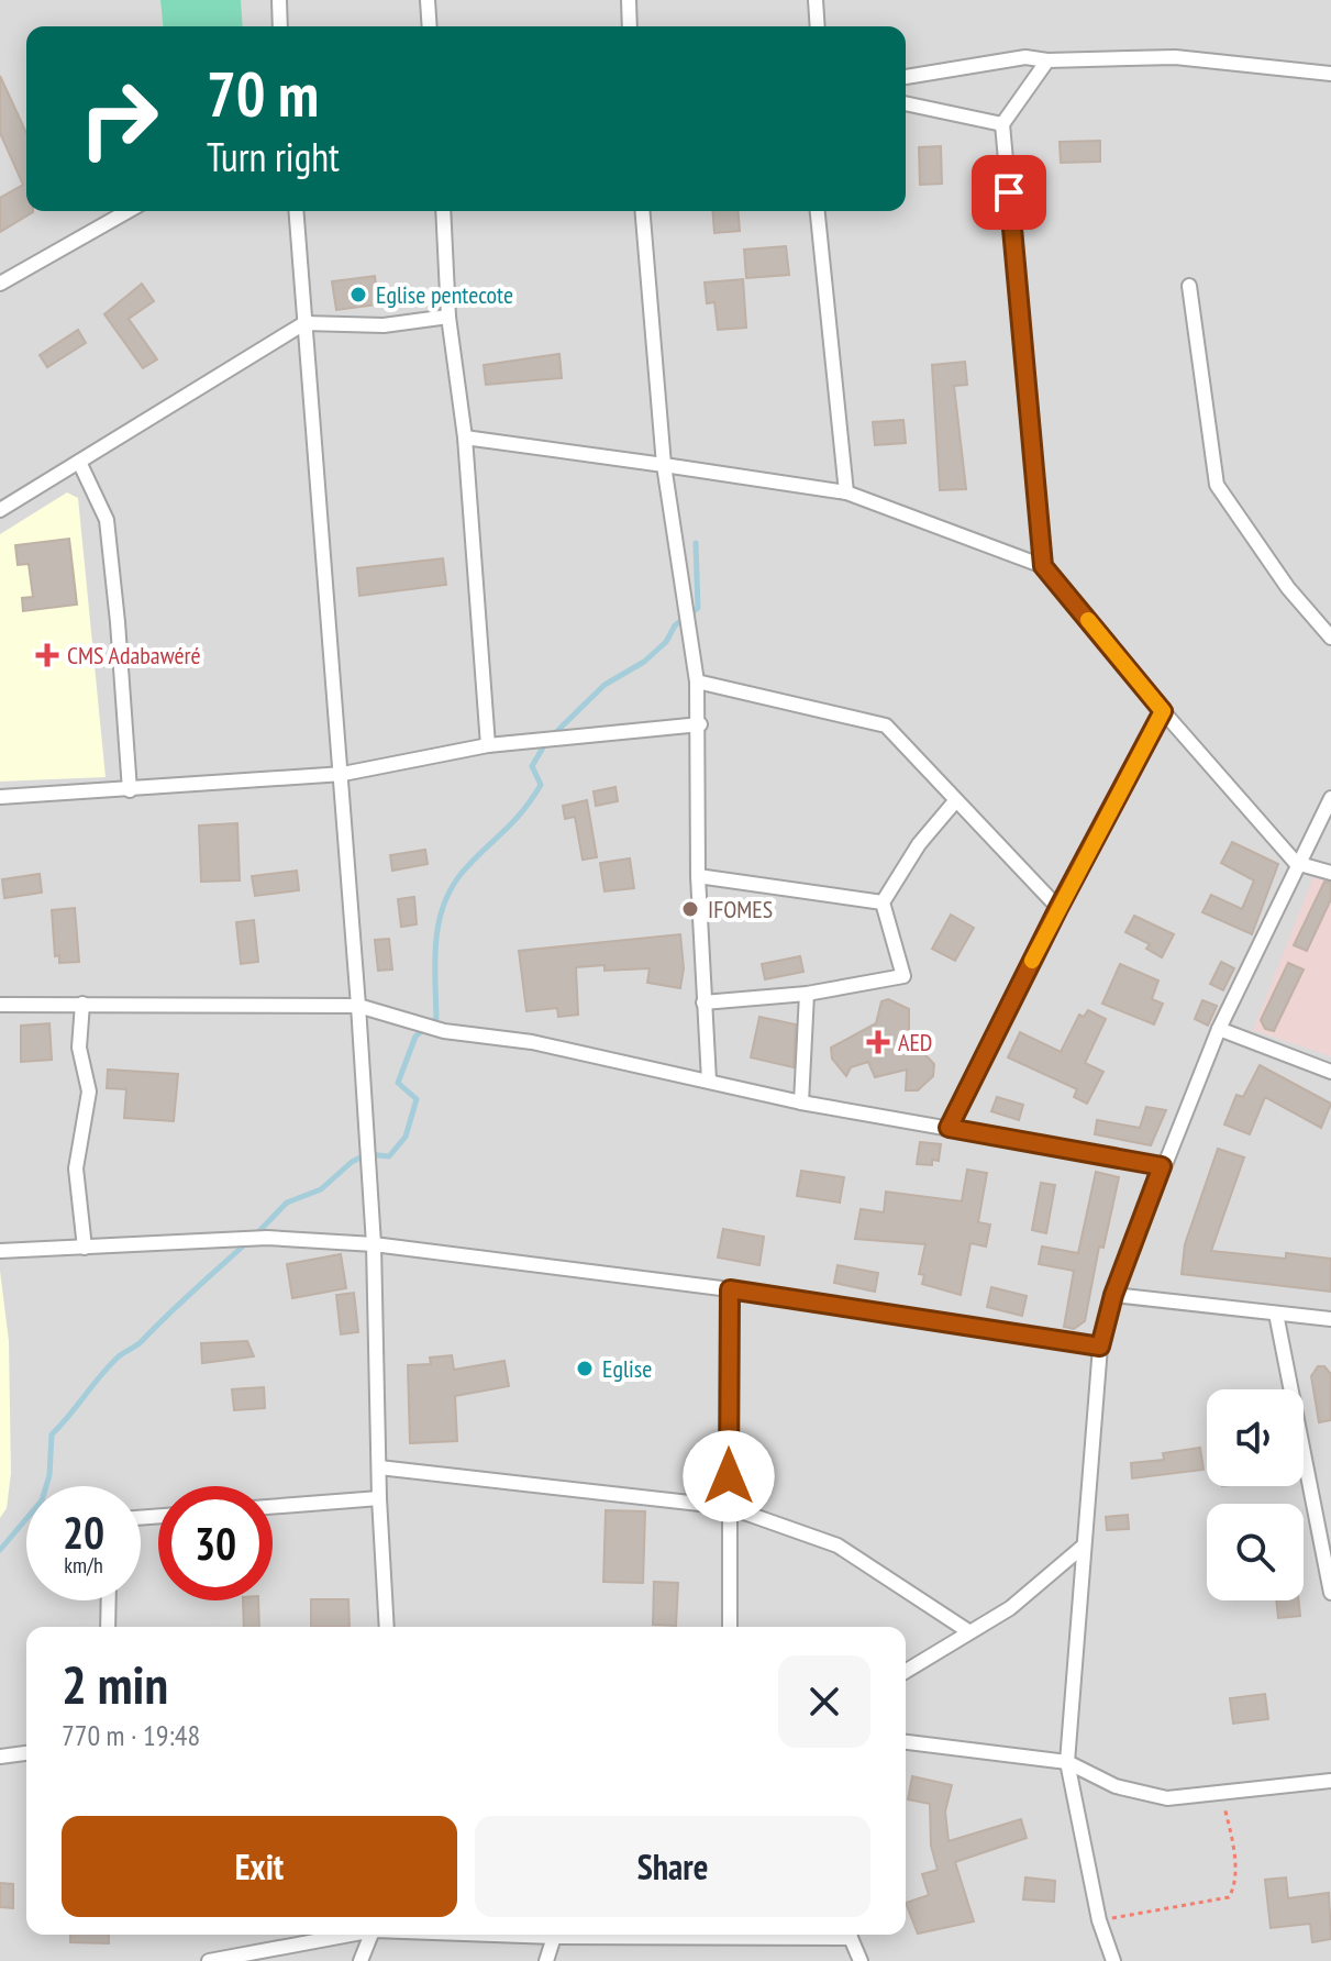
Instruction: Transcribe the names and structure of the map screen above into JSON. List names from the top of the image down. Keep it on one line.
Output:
{"places":{"other":["Eglise pentecote","IFOMES","Eglise"],"health":["CMS Adabawéré","AED"]},"page":{"turn":["70 m","Turn right"],"speed":"20 km/h","limit":"30","heading":["2 min","770 m · 19:48"],"buttons":["Exit","Share"]}}
